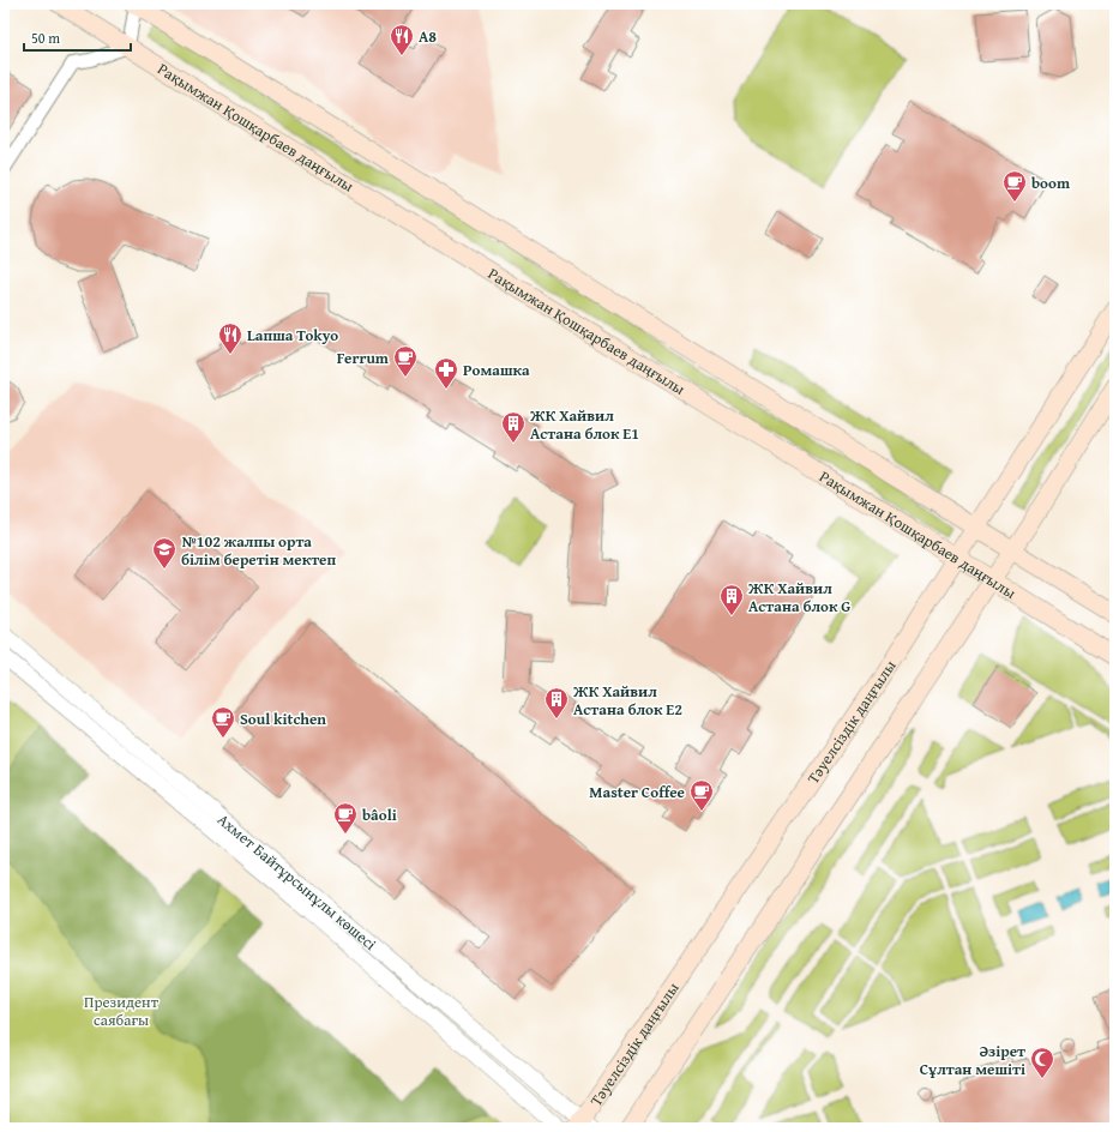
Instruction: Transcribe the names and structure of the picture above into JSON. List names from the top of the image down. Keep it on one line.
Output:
{"streets":{"main road":["Рақымжан Қошқарбаев даңғылы","Тәуелсіздік даңғылы"],"street":["Ахмет Байтұрсынұлы көшесі"]},"crossings":[["Рақымжан Қошқарбаев даңғылы","Тәуелсіздік даңғылы"],["Тәуелсіздік даңғылы","Ахмет Байтұрсынұлы көшесі"]],"parks":["Президент саябағы"],"places":{"restaurant":["А8","Lапша Tokyo"],"cafe":["boom","Ferrum","Soul kitchen","Master Coffee","bâoli"],"pharmacy":["Ромашка"],"building":["ЖК Хайвил Астана блок E1","ЖК Хайвил Астана блок G","ЖК Хайвил Астана блок E2"],"school or university":["№102 жалпы орта білім беретін мектеп"],"mosque":["Әзірет Сұлтан мешіті"]},"scale_bar":"50 m"}
